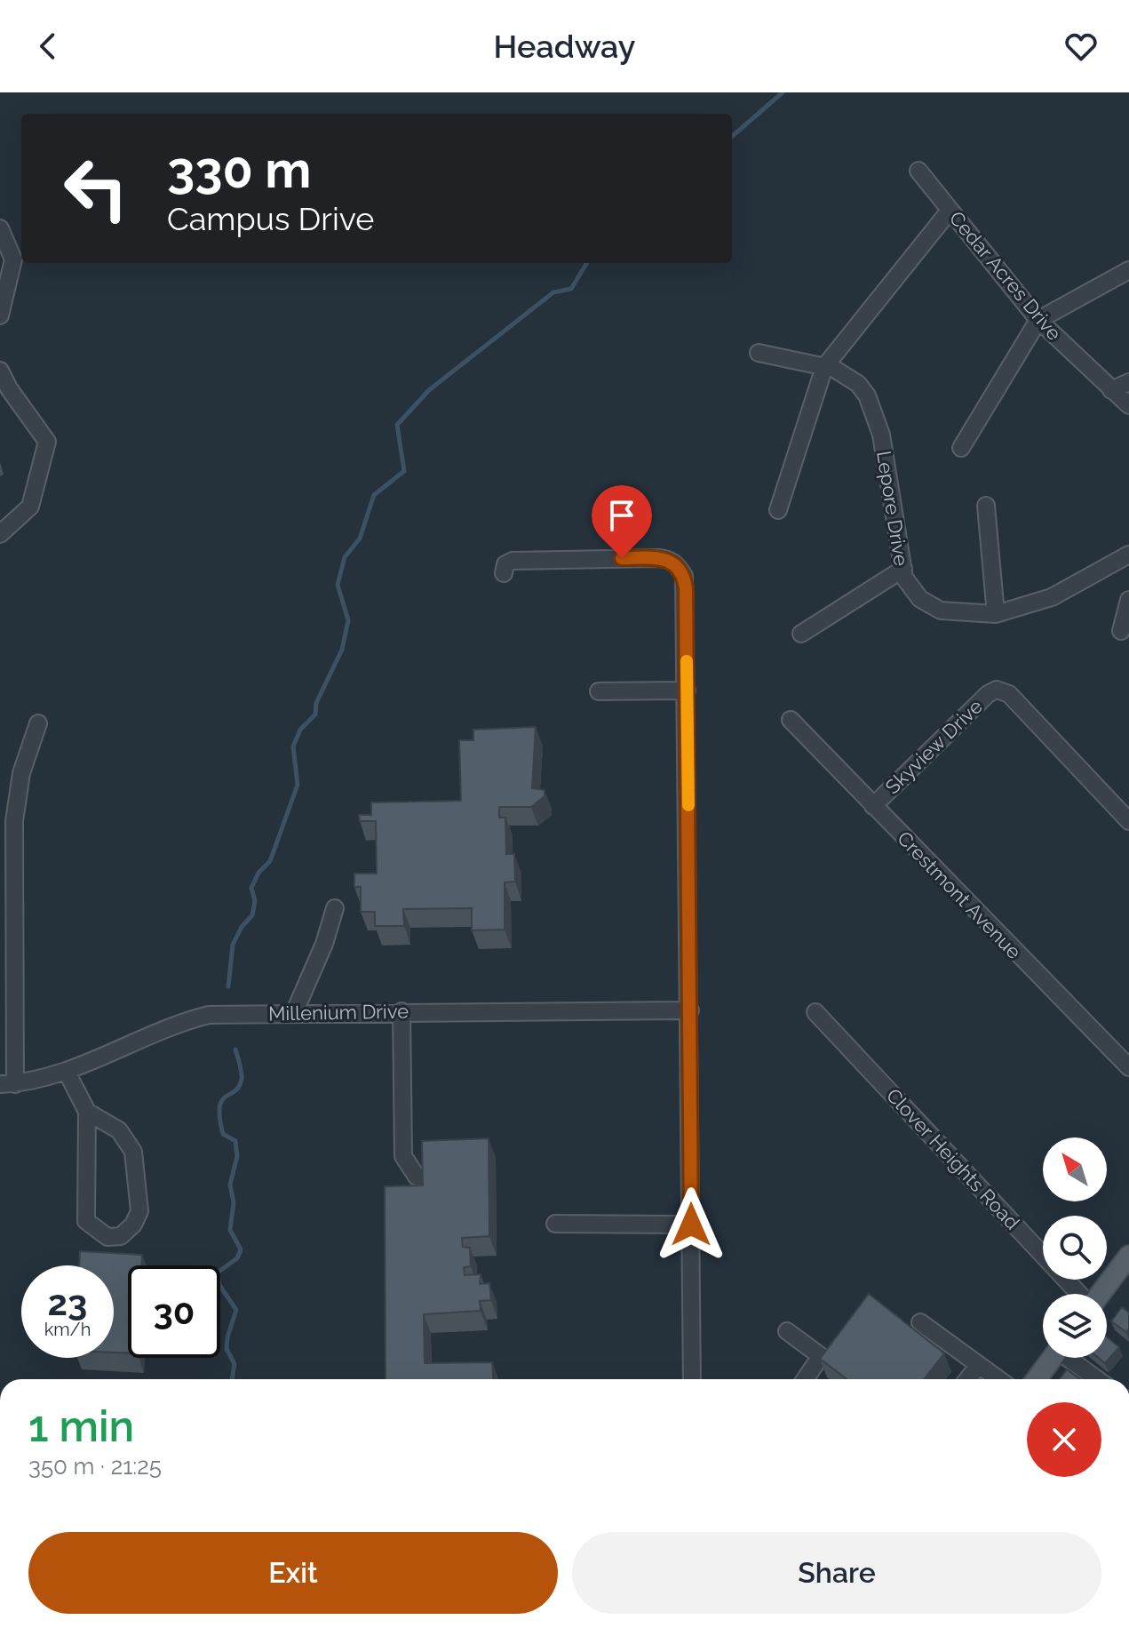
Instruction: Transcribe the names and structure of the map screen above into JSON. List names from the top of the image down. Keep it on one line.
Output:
{"streets":{"street":["Cedar Acres Drive","Lepore Drive","Skyview Drive","Crestmont Avenue","Millenium Drive","Clover Heights Road"]},"crossings":[["Skyview Drive","Crestmont Avenue"]],"north":"top left","page":{"header":"Headway","turn":["330 m","Campus Drive"],"speed":"23 km/h","limit":"30","heading":["1 min","350 m · 21:25"],"buttons":["Exit","Share"]}}
